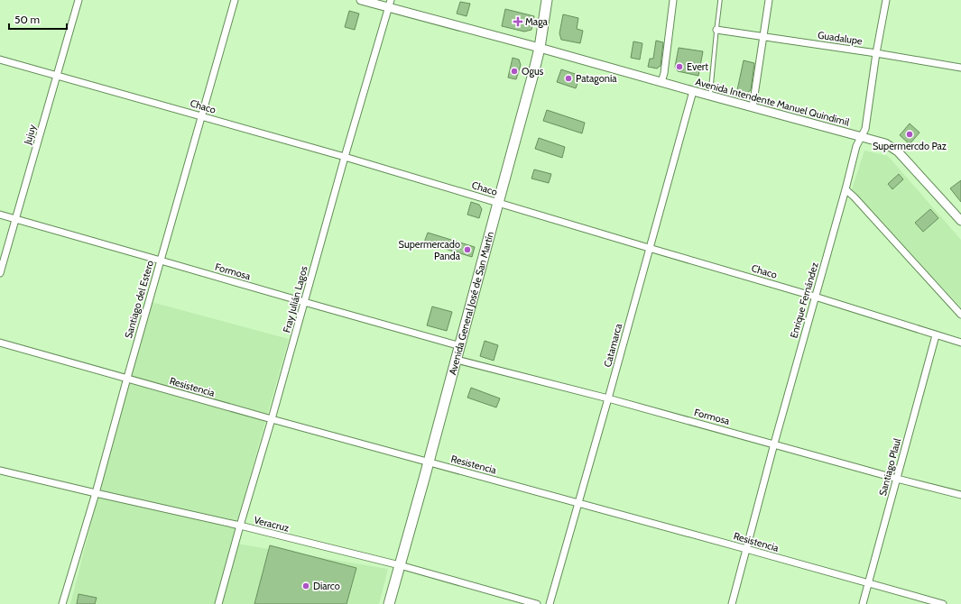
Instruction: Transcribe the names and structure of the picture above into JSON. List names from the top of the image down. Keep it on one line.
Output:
{"streets":{"main road":["Avenida General José de San Martín"],"street":["Guadalupe","Avenida Intendente Manuel Quindimil","Chaco","Jujuy","Formosa","Santiago del Estero","Fray Julián Lagos","Enrique Fernández","Catamarca","Resistencia","Santiago Plaul","Veracruz"]},"crossings":[["Guadalupe","Enrique Fernández"],["Avenida Intendente Manuel Quindimil","Fray Julián Lagos"],["Avenida Intendente Manuel Quindimil","Enrique Fernández"],["Avenida Intendente Manuel Quindimil","Avenida General José de San Martín"],["Avenida Intendente Manuel Quindimil","Catamarca"],["Chaco","Jujuy"],["Chaco","Santiago del Estero"],["Chaco","Fray Julián Lagos"],["Chaco","Enrique Fernández"],["Chaco","Avenida General José de San Martín"],["Chaco","Catamarca"],["Chaco","Santiago Plaul"],["Jujuy","Formosa"],["Formosa","Santiago del Estero"],["Formosa","Fray Julián Lagos"],["Formosa","Enrique Fernández"],["Formosa","Avenida General José de San Martín"],["Formosa","Catamarca"],["Formosa","Santiago Plaul"],["Santiago del Estero","Resistencia"],["Santiago del Estero","Veracruz"],["Fray Julián Lagos","Resistencia"],["Fray Julián Lagos","Veracruz"],["Enrique Fernández","Resistencia"],["Avenida General José de San Martín","Resistencia"],["Avenida General José de San Martín","Veracruz"],["Catamarca","Resistencia"],["Resistencia","Santiago Plaul"]],"places":{"health":["Maga"],"other":["Evert","Ogus","Patagonia","Supermercdo Paz","Supermercado Panda","Diarco"]},"scale_bar":"50 m"}
